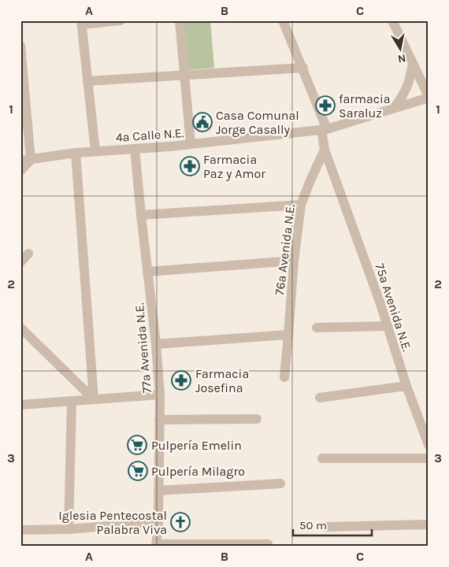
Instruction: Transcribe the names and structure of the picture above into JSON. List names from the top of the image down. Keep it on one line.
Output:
{"streets":{"street":["4a Calle N.E.","76a Avenida N.E.","75a Avenida N.E.","77a Avenida N.E."]},"crossings":[["4a Calle N.E.","77a Avenida N.E."],["76a Avenida N.E.","75a Avenida N.E."]],"places":{"pharmacy":["farmacia Saraluz","Farmacia Paz y Amor","Farmacia Josefina"],"public building":["Casa Comunal Jorge Casally"],"supermarket":["Pulpería Emelin","Pulpería Milagro"],"church":["Iglesia Pentecostal Palabra Viva"]},"scale_bar":"50 m","north":"bottom","grid":{"columns":["A","B","C"],"rows":["1","2","3"]}}
